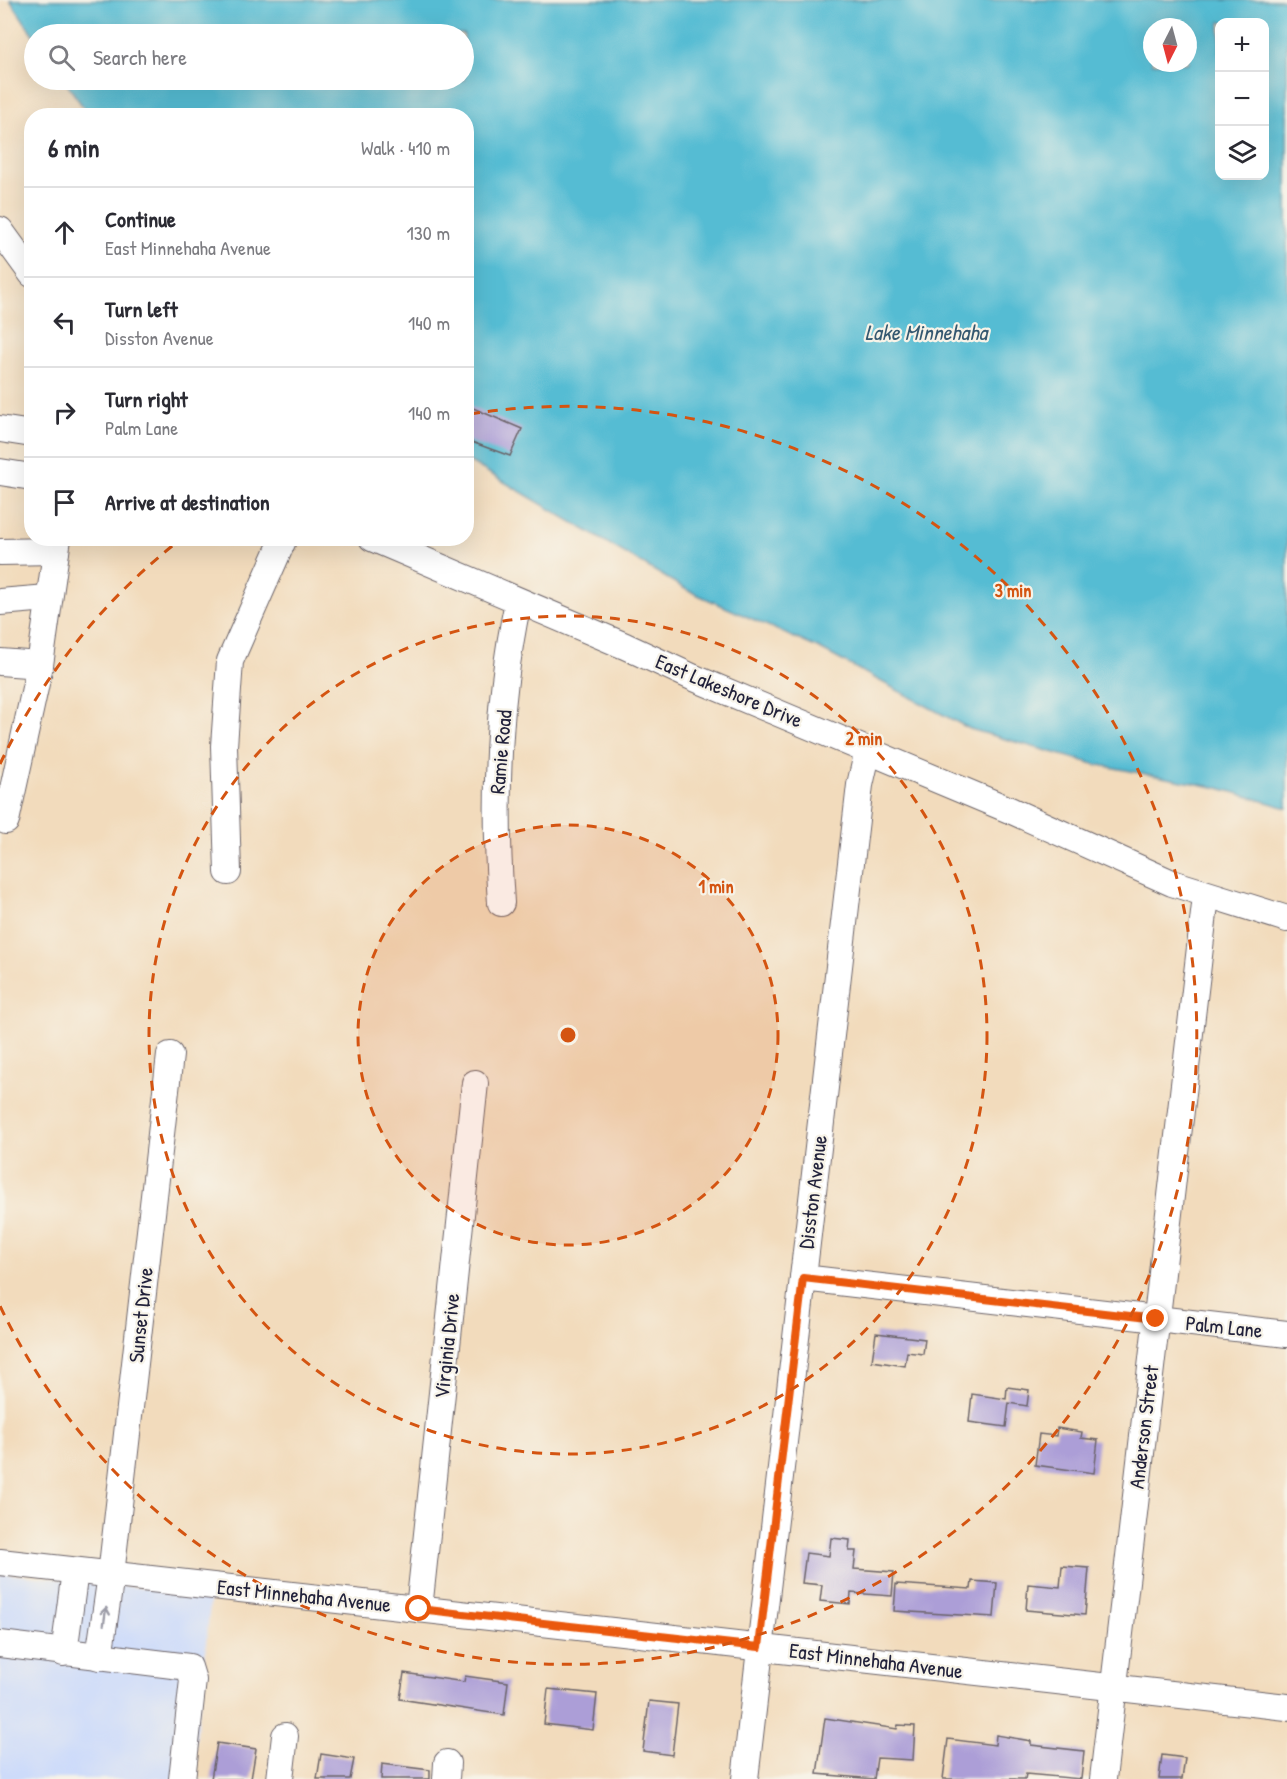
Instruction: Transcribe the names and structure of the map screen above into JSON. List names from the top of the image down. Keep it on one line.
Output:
{"streets":{"street":["East Lakeshore Drive","Ramie Road","Disston Avenue","Sunset Drive","Palm Lane","Virginia Drive","Anderson Street","East Minnehaha Avenue"]},"crossings":[["East Lakeshore Drive","Ramie Road"],["East Lakeshore Drive","Disston Avenue"],["East Lakeshore Drive","Anderson Street"],["Disston Avenue","Palm Lane"],["Disston Avenue","East Minnehaha Avenue"],["Sunset Drive","East Minnehaha Avenue"],["Palm Lane","Anderson Street"],["Virginia Drive","East Minnehaha Avenue"],["Anderson Street","East Minnehaha Avenue"]],"water":["Lake Minnehaha"],"north":"bottom","page":{"map_buttons":["+","−"],"search":"Search here","heading":["6 min","Walk · 410 m"],"list":[["Continue","East Minnehaha Avenue","130 m"],["Turn left","Disston Avenue","140 m"],["Turn right","Palm Lane","140 m"],"Arrive at destination"]},"rings":["3 min","2 min","1 min"]}
